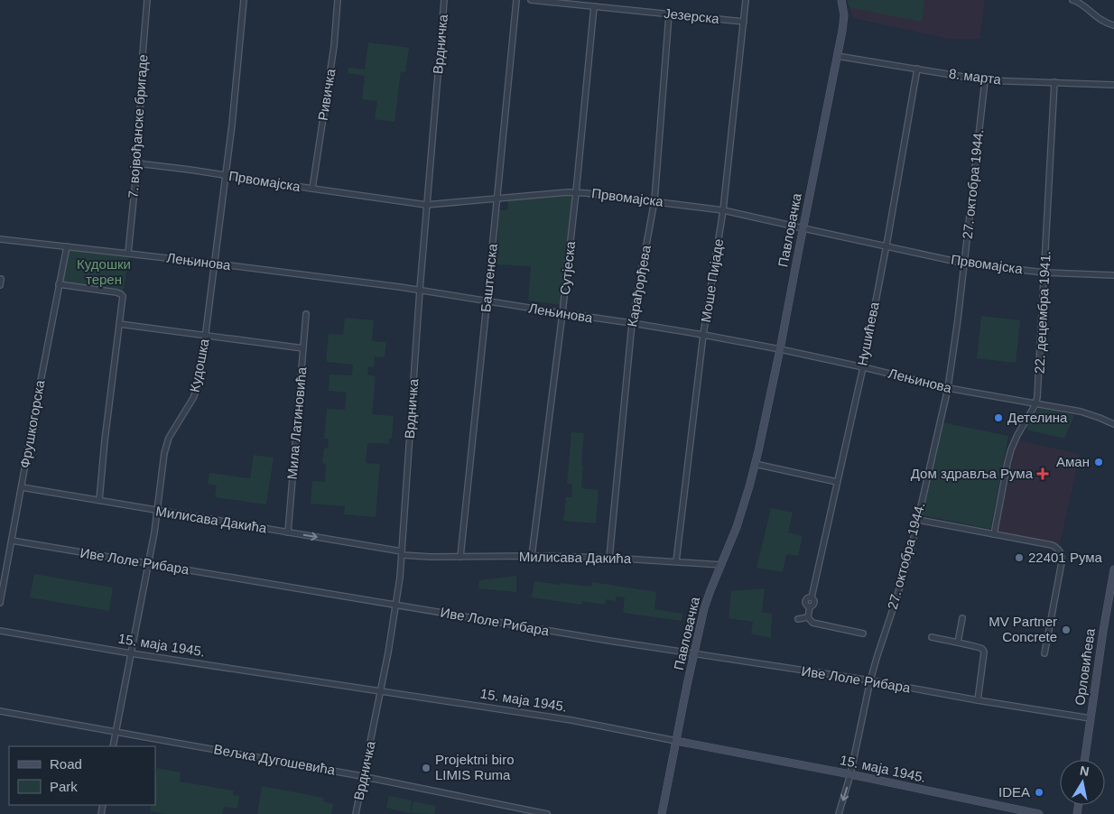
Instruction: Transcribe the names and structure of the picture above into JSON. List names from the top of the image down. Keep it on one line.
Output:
{"streets":{"street":["Језерска","Врдничка","8. марта","Ривичка","7. војвођанске бригаде","Првомајска","27. октобра 1944.","Павловачка","Лењинова","Сутјеска","Баштенска","Моше Пијаде","Карађорђева","22. децембра 1941.","Нушићева","Кудошка","Мила Латиновића","Фрушкогорска","Милисава Дакића","Иве Лоле Рибара","15. маја 1945.","Орловићева","Вељка Дугошевића"]},"crossings":[["Језерска","Сутјеска"],["Језерска","Моше Пијаде"],["Језерска","Карађорђева"],["Врдничка","Првомајска"],["Врдничка","Лењинова"],["Врдничка","Милисава Дакића"],["Врдничка","Иве Лоле Рибара"],["Врдничка","15. маја 1945."],["Врдничка","Вељка Дугошевића"],["8. марта","27. октобра 1944."],["8. марта","Павловачка"],["8. марта","22. децембра 1941."],["8. марта","Нушићева"],["Ривичка","Првомајска"],["7. војвођанске бригаде","Првомајска"],["7. војвођанске бригаде","Лењинова"],["Првомајска","27. октобра 1944."],["Првомајска","Павловачка"],["Првомајска","Сутјеска"],["Првомајска","Баштенска"],["Првомајска","Моше Пијаде"],["Првомајска","Карађорђева"],["Првомајска","22. децембра 1941."],["Првомајска","Нушићева"],["Првомајска","Кудошка"],["27. октобра 1944.","Лењинова"],["27. октобра 1944.","Иве Лоле Рибара"],["27. октобра 1944.","15. маја 1945."],["Павловачка","Лењинова"],["Павловачка","Милисава Дакића"],["Павловачка","Иве Лоле Рибара"],["Павловачка","15. маја 1945."],["Лењинова","Сутјеска"],["Лењинова","Баштенска"],["Лењинова","Моше Пијаде"],["Лењинова","Карађорђева"],["Лењинова","22. децембра 1941."],["Лењинова","Нушићева"],["Лењинова","Кудошка"],["Лењинова","Фрушкогорска"],["Сутјеска","Милисава Дакића"],["Баштенска","Милисава Дакића"],["Моше Пијаде","Милисава Дакића"],["Карађорђева","Милисава Дакића"],["Кудошка","Милисава Дакића"],["Кудошка","Иве Лоле Рибара"],["Кудошка","15. маја 1945."],["Кудошка","Вељка Дугошевића"],["Мила Латиновића","Милисава Дакића"],["Фрушкогорска","Милисава Дакића"],["Фрушкогорска","Иве Лоле Рибара"],["Иве Лоле Рибара","Орловићева"]],"parks":["Кудошки терен"],"places":{"other":["Детелина","Аман","22401 Рума","MV Partner Concrete","Projektni biro LIMIS Ruma","IDEA"],"health":["Дом здравља Рума"]},"legend":["Road","Park"],"north":"top"}
